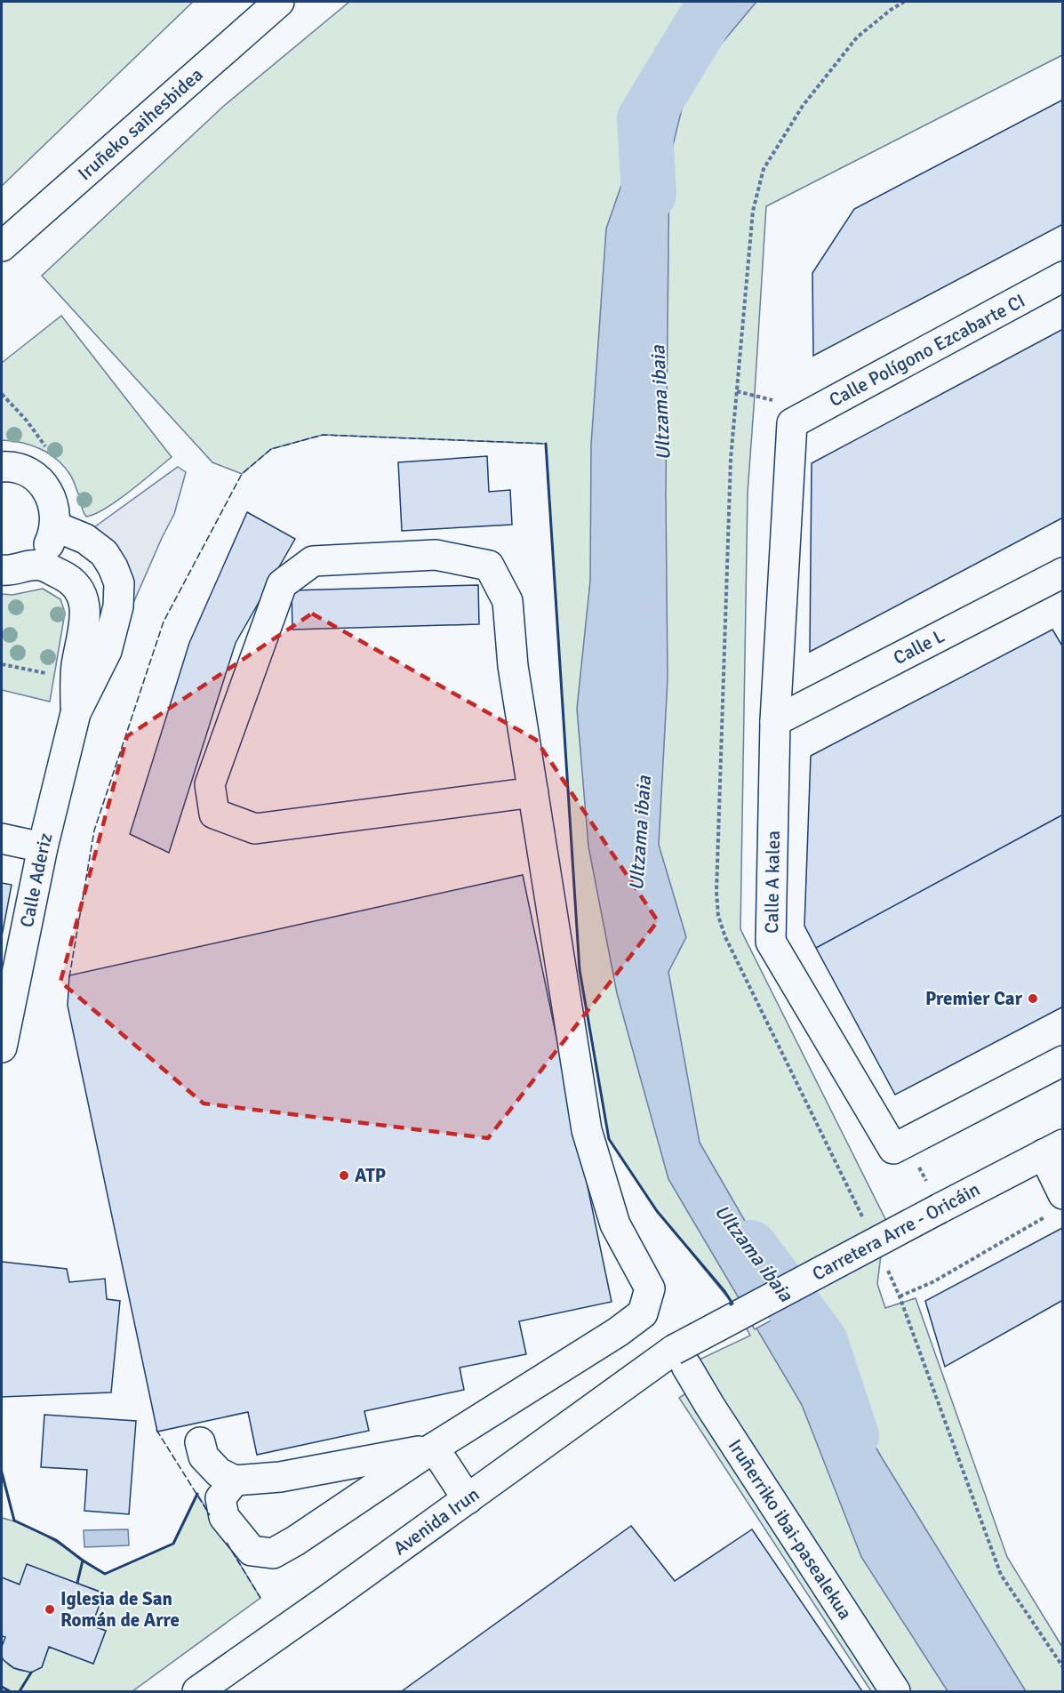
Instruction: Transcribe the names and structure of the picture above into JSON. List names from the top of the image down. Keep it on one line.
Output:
{"streets":{"main road":["Iruñeko saihesbidea","Calle Polígono Ezcabarte CI","Calle L","Calle Aderiz","Calle A kalea","Carretera Arre - Oricáin","Avenida Irun","Iruñerriko ibai-pasealekua"]},"crossings":[["Calle Polígono Ezcabarte CI","Calle A kalea"],["Calle L","Calle A kalea"],["Carretera Arre - Oricáin","Avenida Irun"],["Carretera Arre - Oricáin","Iruñerriko ibai-pasealekua"],["Avenida Irun","Iruñerriko ibai-pasealekua"]],"water":["Ultzama ibaia"],"places":["Premier Car","ATP","Iglesia de San Román de Arre"]}
